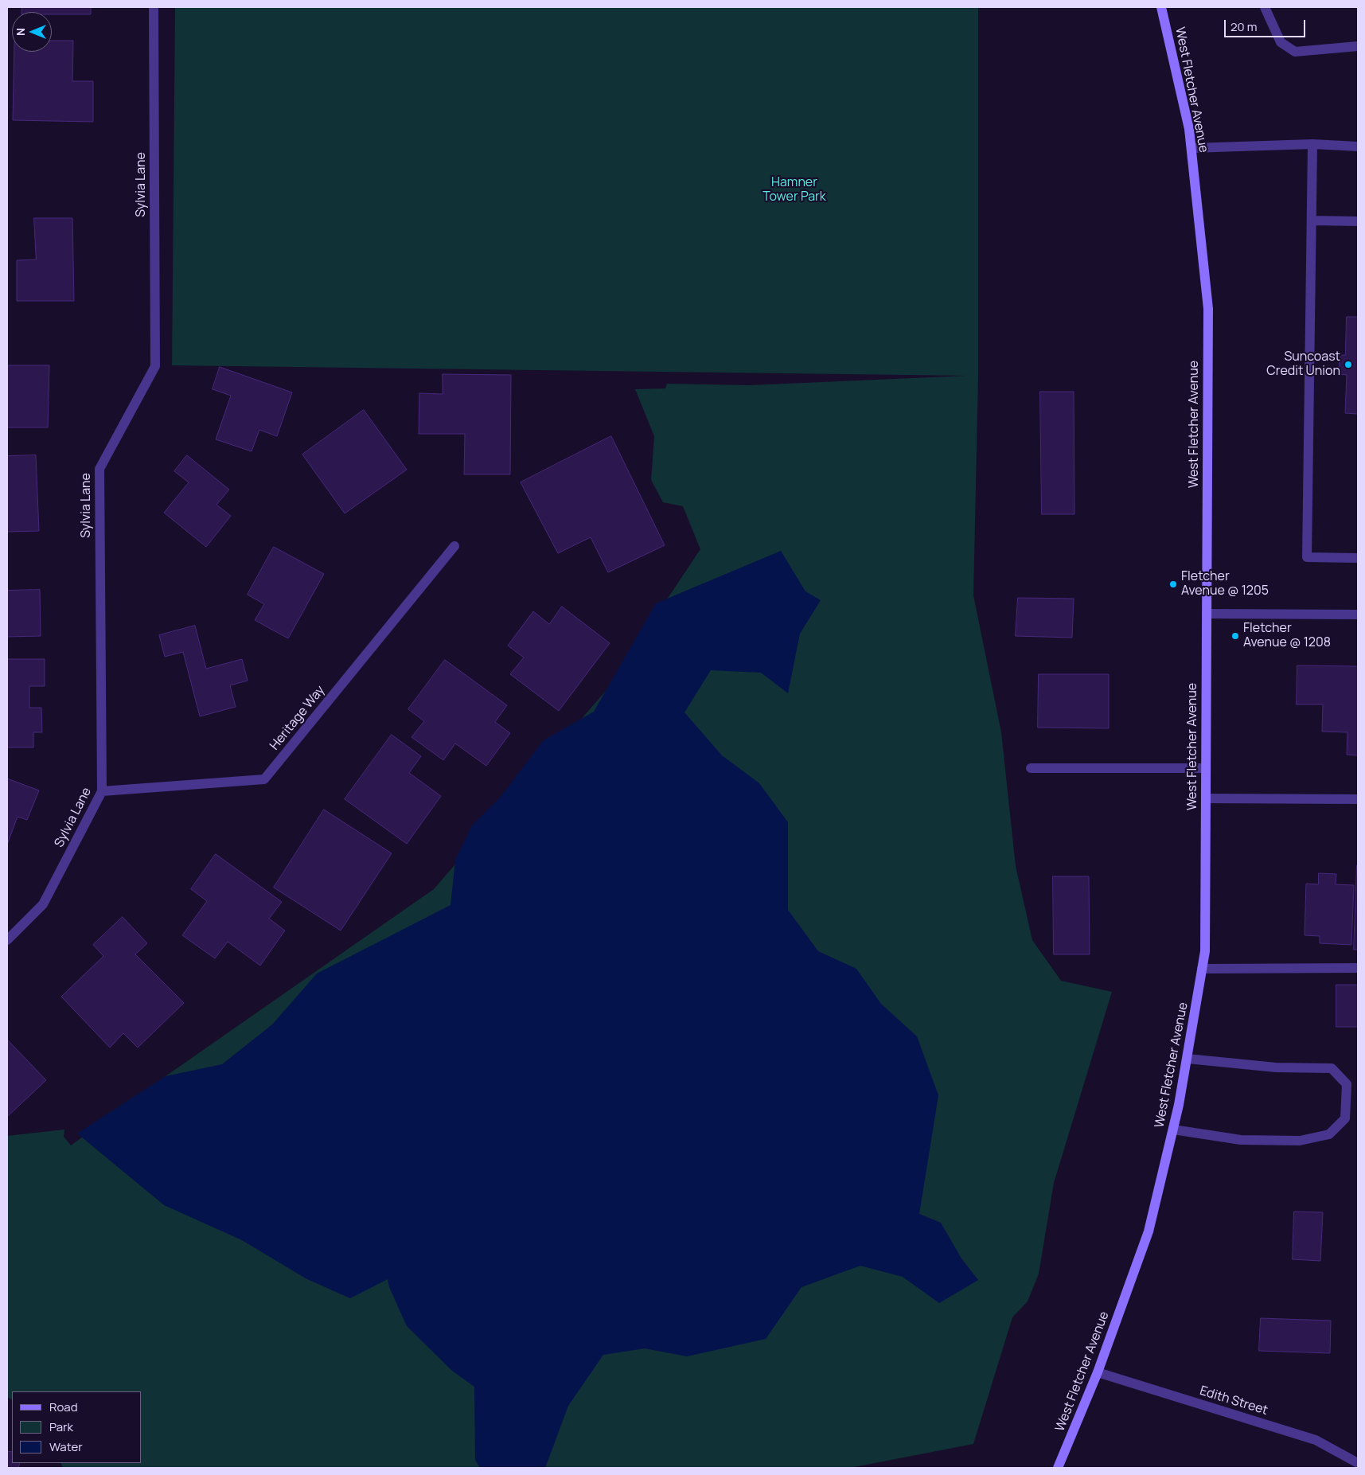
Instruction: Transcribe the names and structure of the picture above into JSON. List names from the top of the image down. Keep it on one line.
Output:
{"streets":{"main road":["West Fletcher Avenue"],"street":["Sylvia Lane","Heritage Way","Edith Street"]},"crossings":[["West Fletcher Avenue","Edith Street"],["Sylvia Lane","Heritage Way"]],"parks":["Hamner Tower Park"],"places":["Suncoast Credit Union","Fletcher Avenue @ 1205","Fletcher Avenue @ 1208"],"legend":["Road","Park","Water"],"scale_bar":"20 m","north":"left"}
